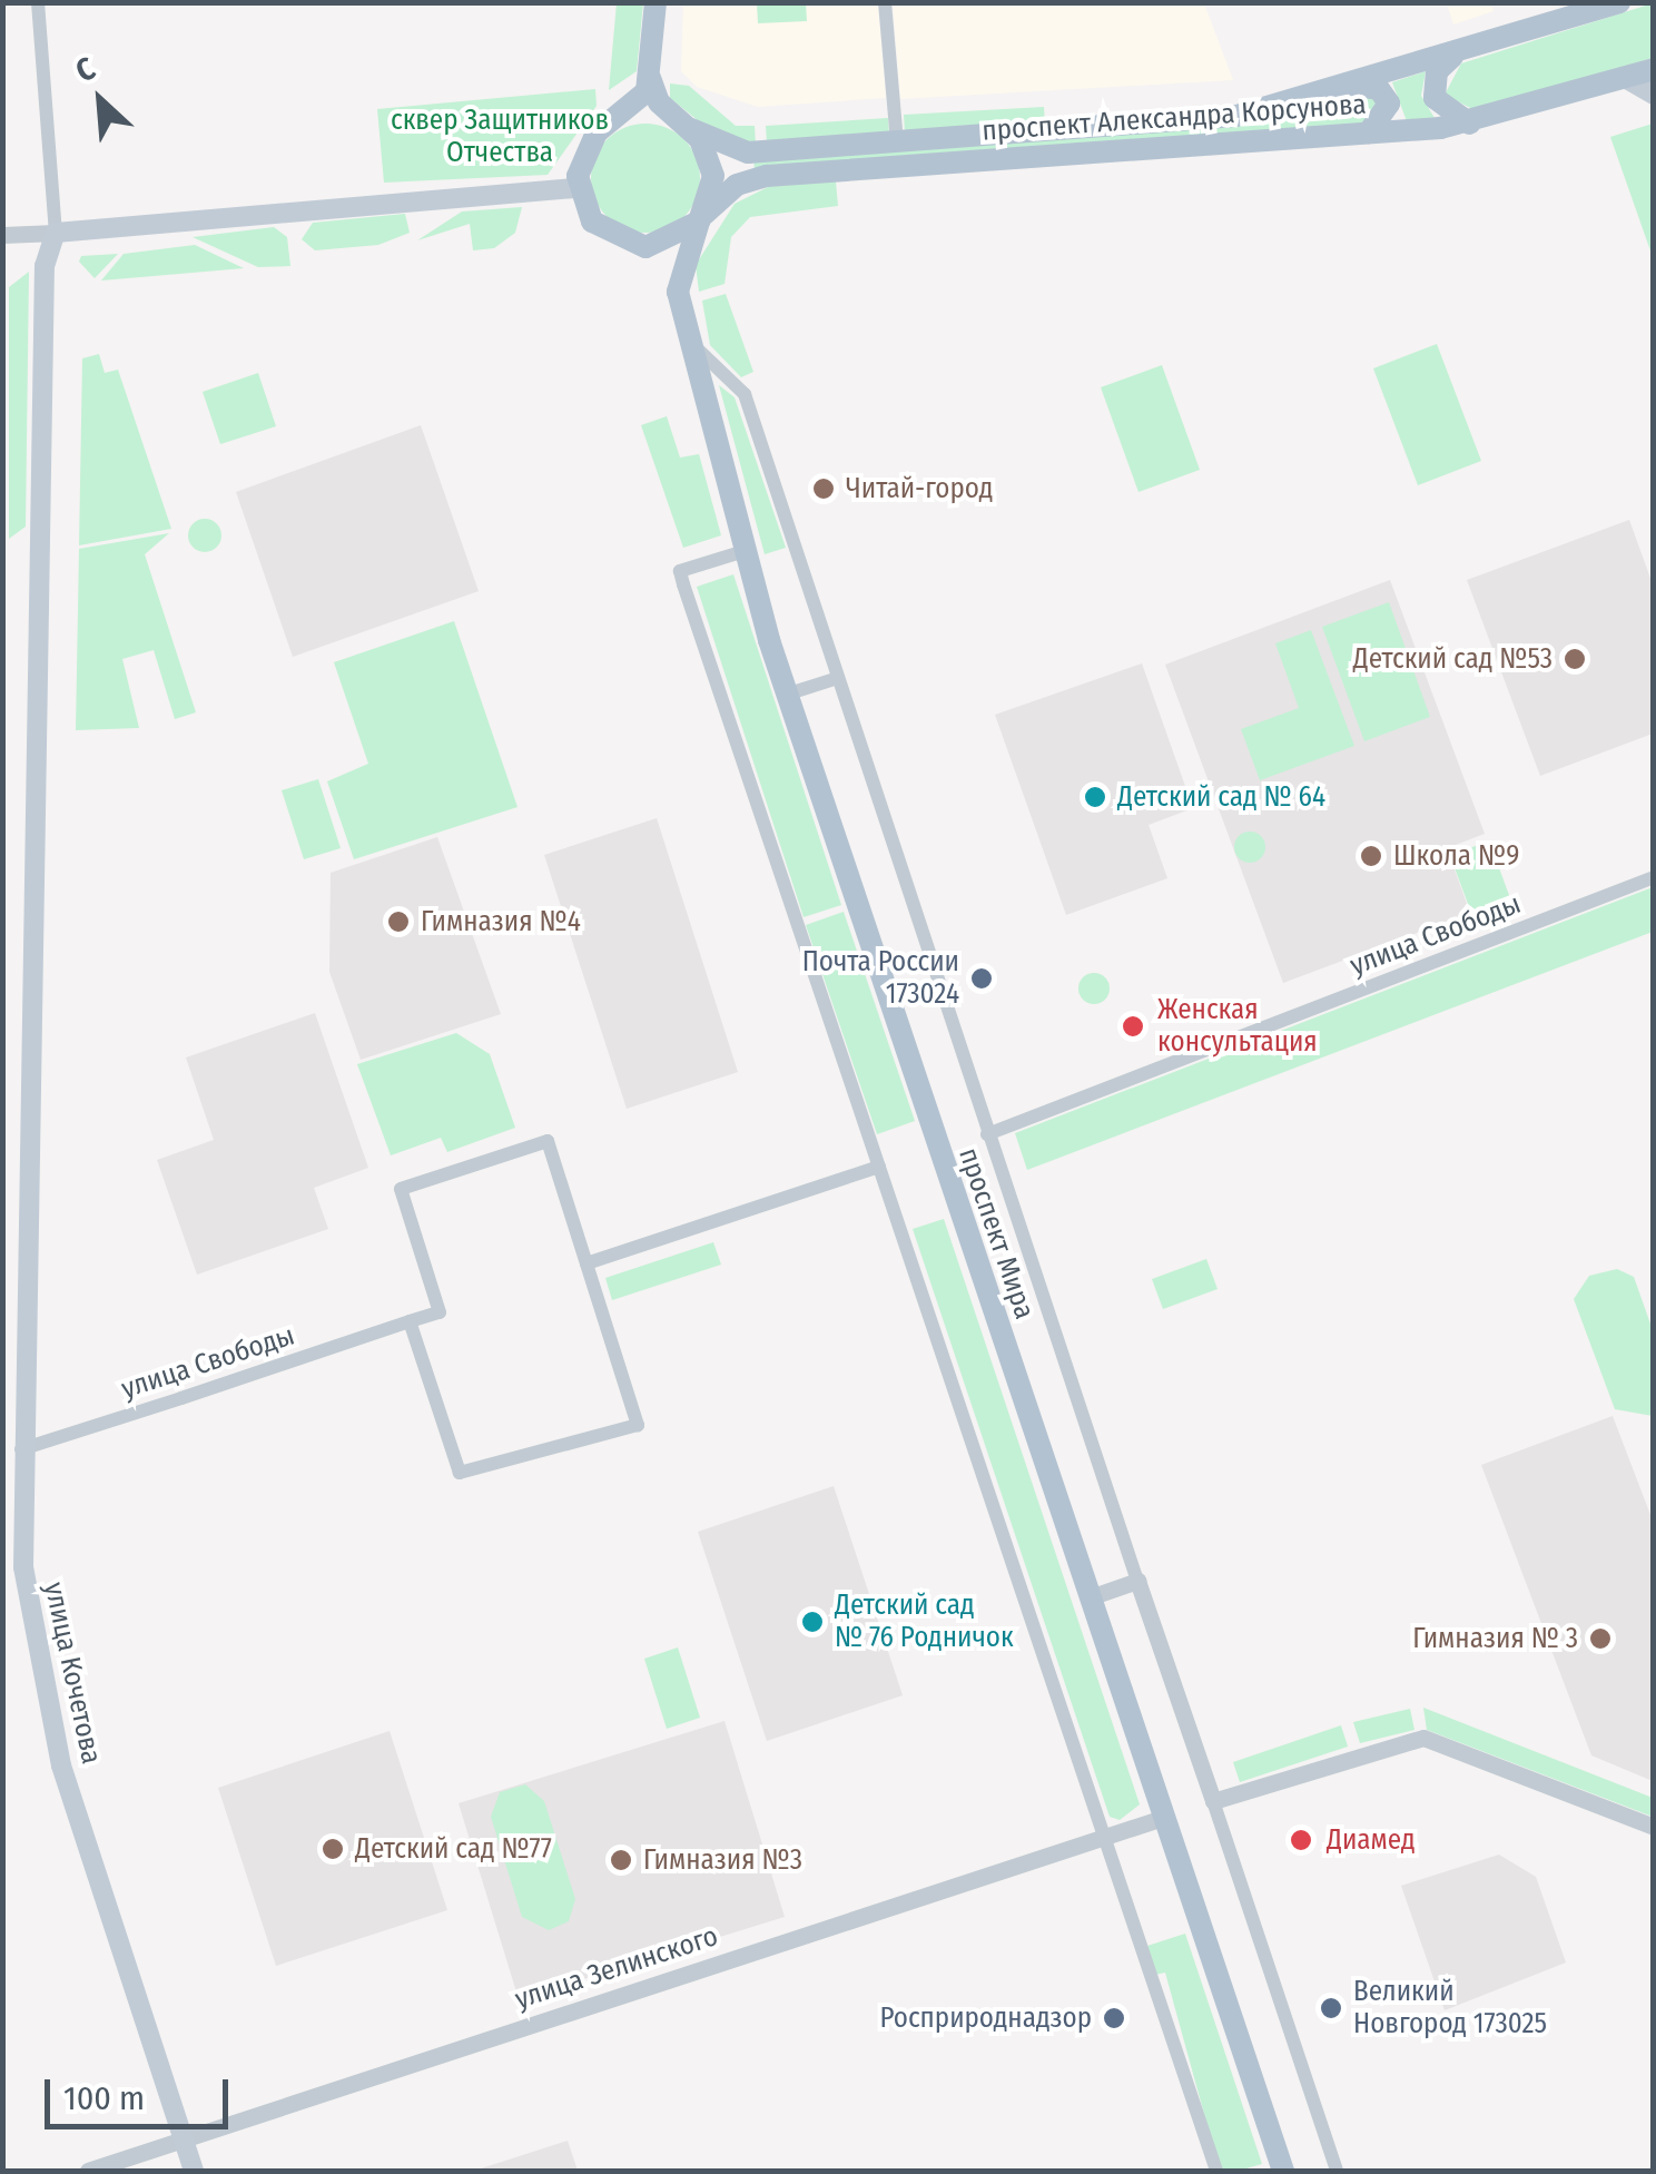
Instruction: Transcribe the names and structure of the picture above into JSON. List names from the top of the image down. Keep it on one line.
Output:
{"streets":{"main road":["проспект Александра Корсунова","проспект Мира","улица Кочетова"],"street":["улица Свободы","улица Зелинского"]},"crossings":[["проспект Александра Корсунова","проспект Мира"],["улица Свободы","улица Кочетова"],["проспект Мира","улица Зелинского"],["улица Кочетова","улица Зелинского"]],"parks":["сквер Защитников Отчества"],"places":["Читай-город","Детский сад №53","Детский сад № 64","Школа №9","Гимназия №4","Почта России 173024","Женская консультация","Детский сад № 76 Родничок","Гимназия № 3","Диамед","Детский сад №77","Гимназия №3","Великий Новгород 173025","Росприроднадзор"],"scale_bar":"100 m","north":"top left"}
